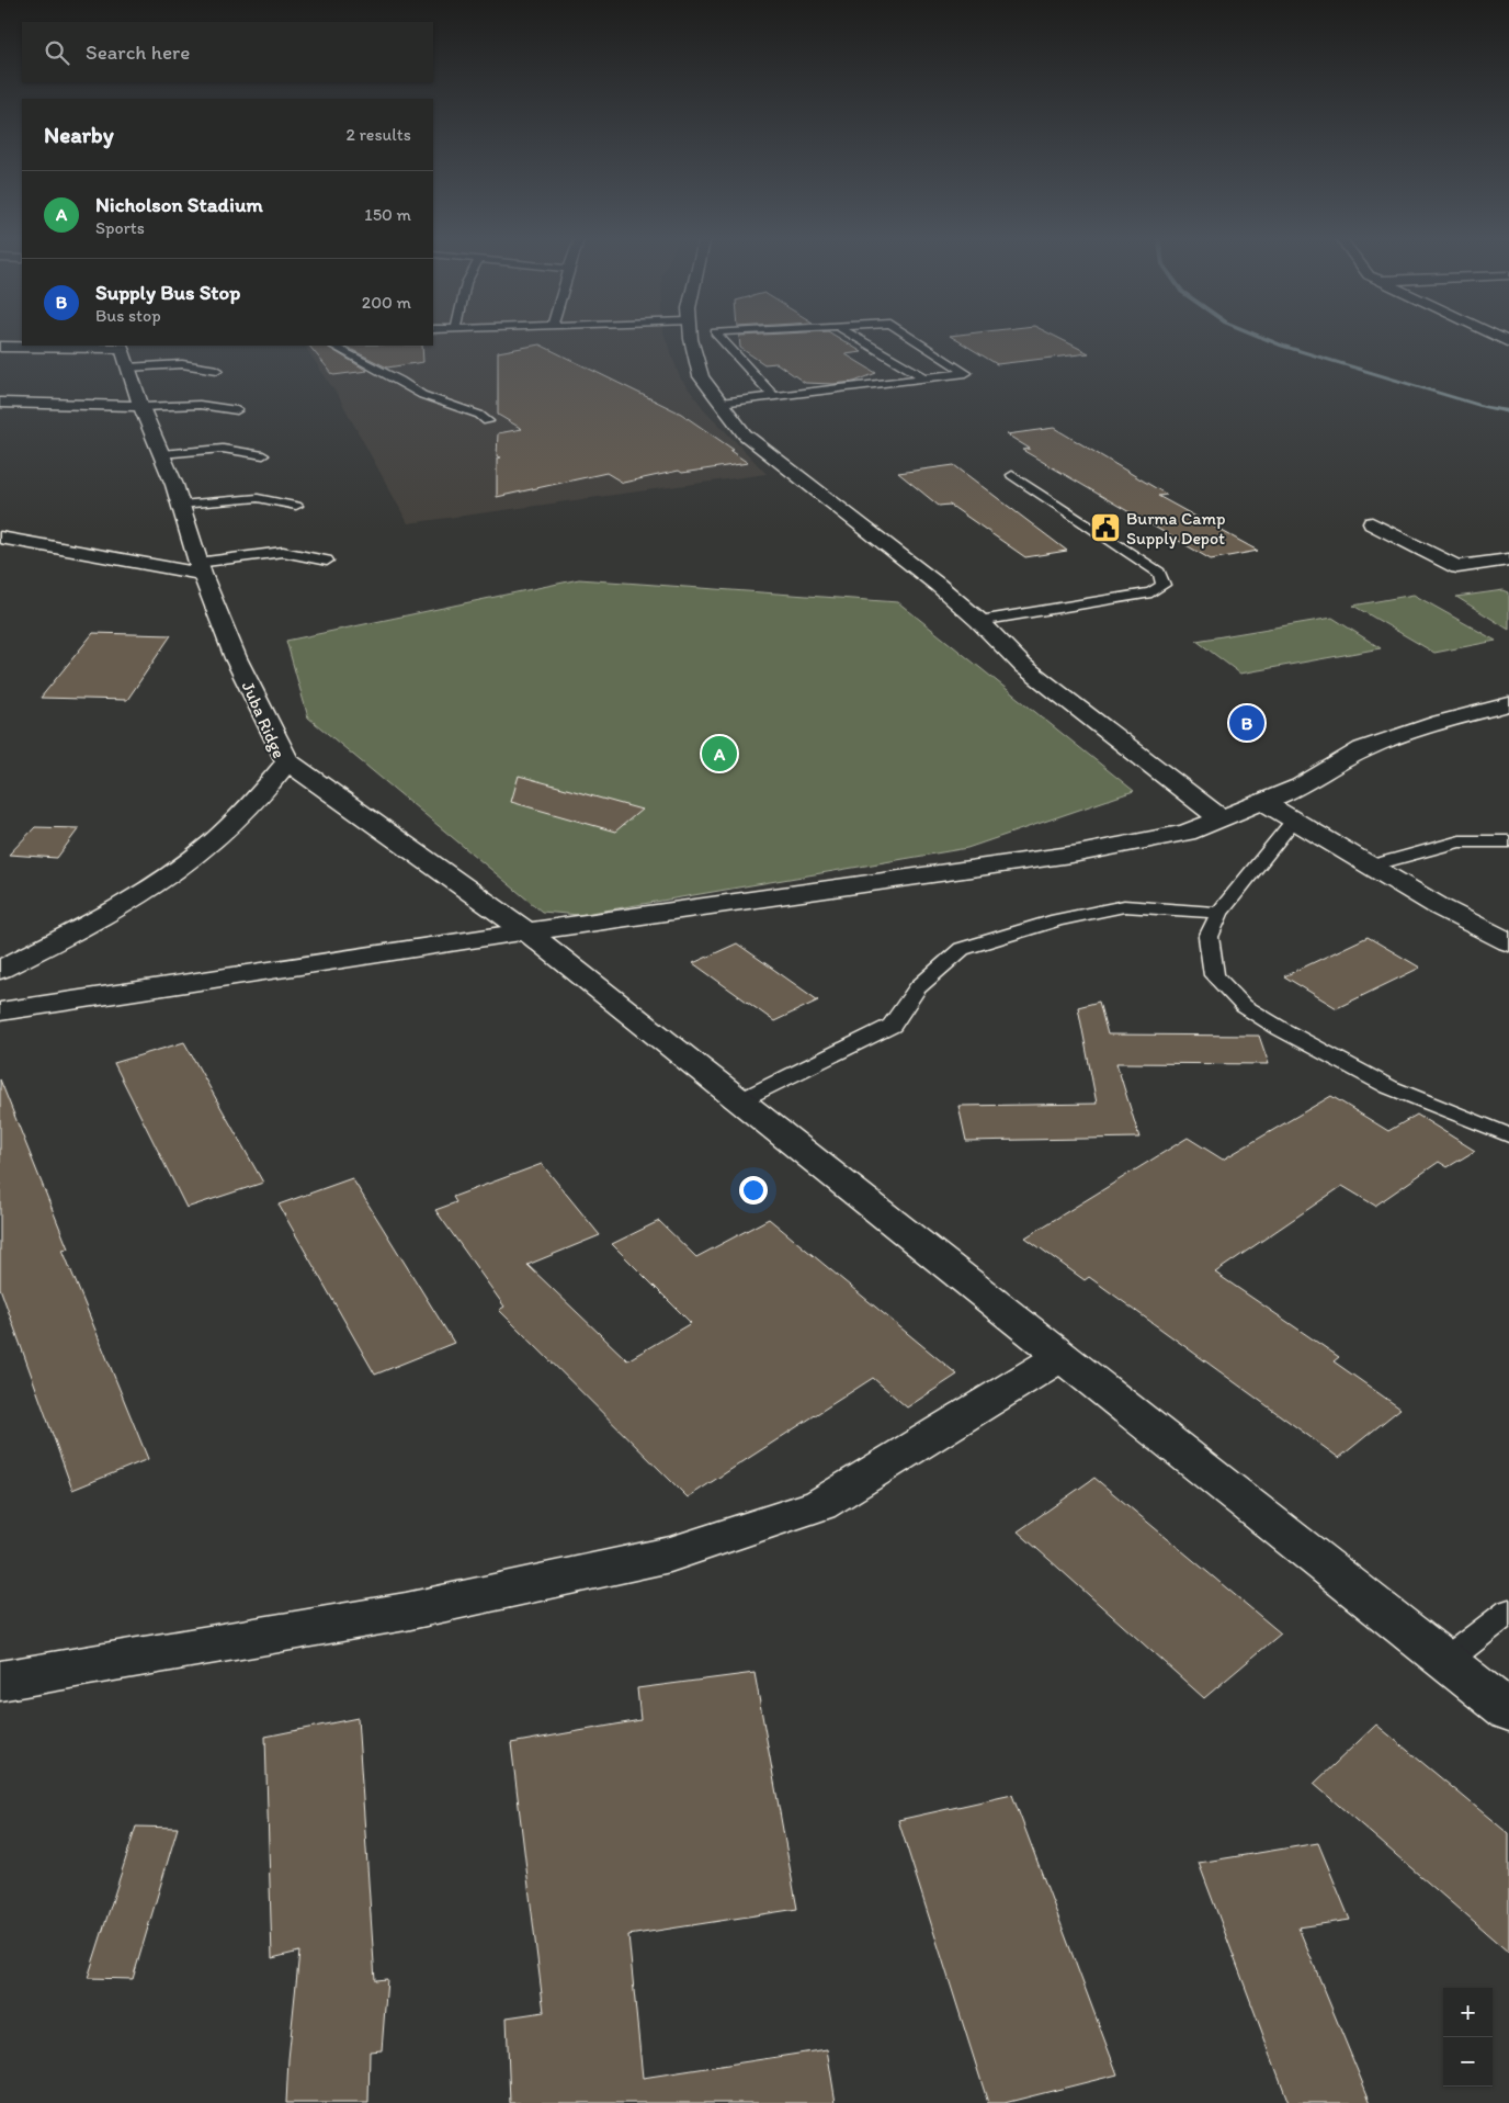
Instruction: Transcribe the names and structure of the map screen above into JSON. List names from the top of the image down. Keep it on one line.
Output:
{"streets":{"street":["Juba Ridge"]},"places":{"public building":["Burma Camp Supply Depot"]},"page":{"search":"Search here","heading":["Nearby","2 results"],"list":[{"mark":"A","name":"Nicholson Stadium","note":"Sports","value":"150 m"},{"mark":"B","name":"Supply Bus Stop","note":"Bus stop","value":"200 m"}],"pins":["B","A"],"map_buttons":["+","−"]}}
